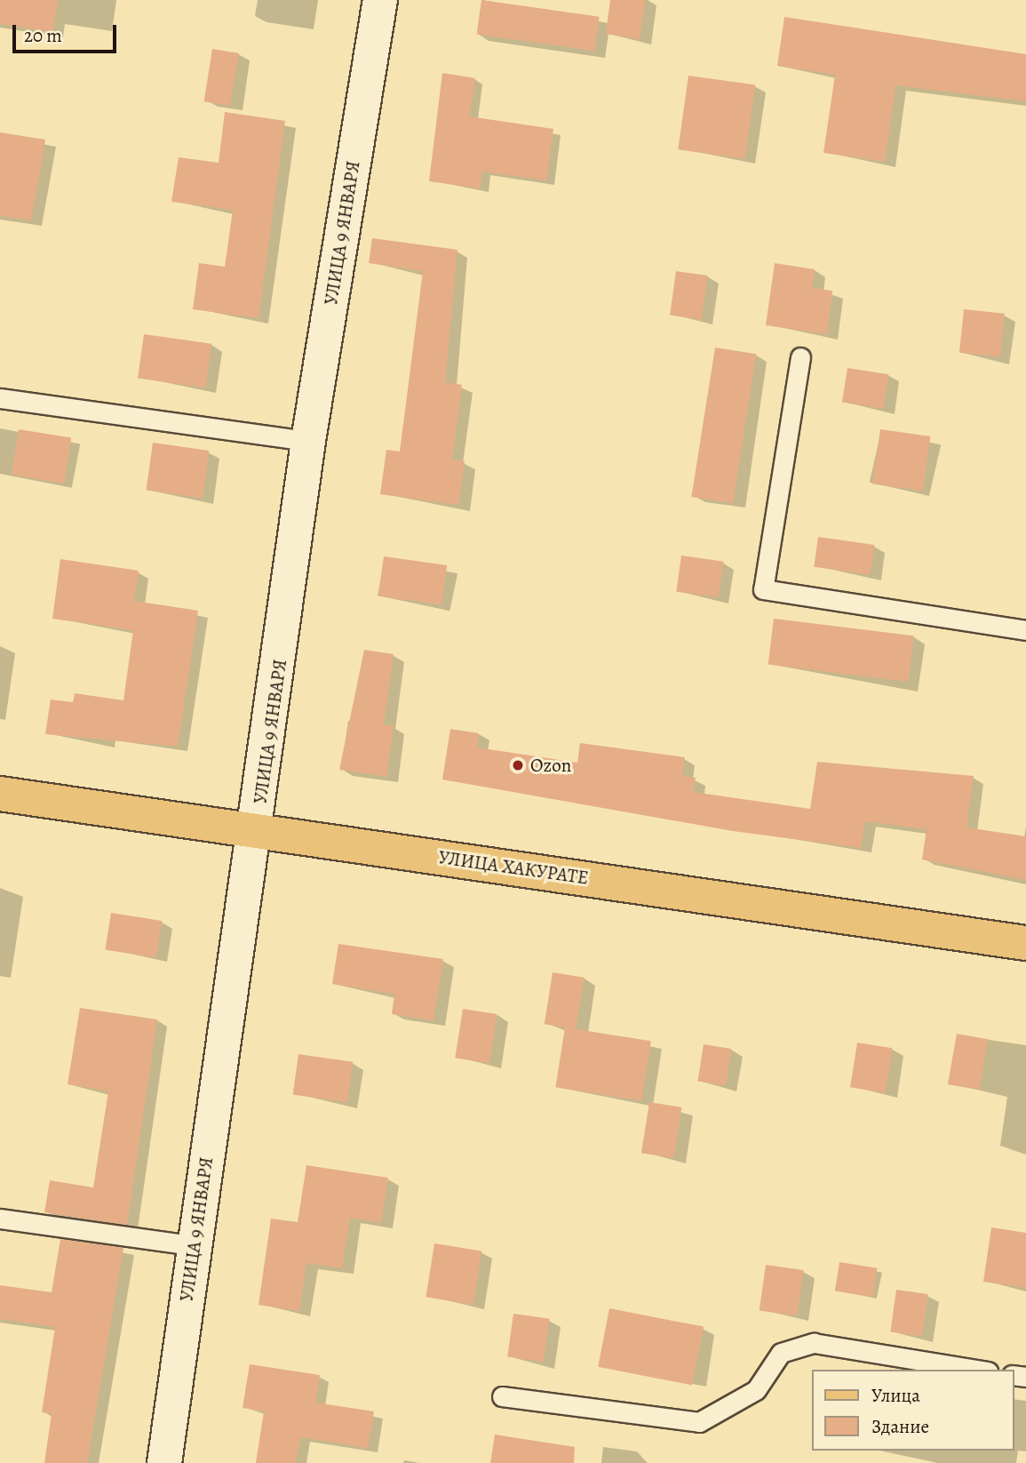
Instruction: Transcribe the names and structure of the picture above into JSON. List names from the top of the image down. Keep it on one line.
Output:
{"streets":{"main road":["УЛИЦА ХАКУРАТЕ"],"street":["УЛИЦА 9 ЯНВАРЯ"]},"crossings":[["УЛИЦА 9 ЯНВАРЯ","УЛИЦА ХАКУРАТЕ"]],"places":["Ozon"],"legend":["Улица","Здание"],"scale_bar":"20 m"}
